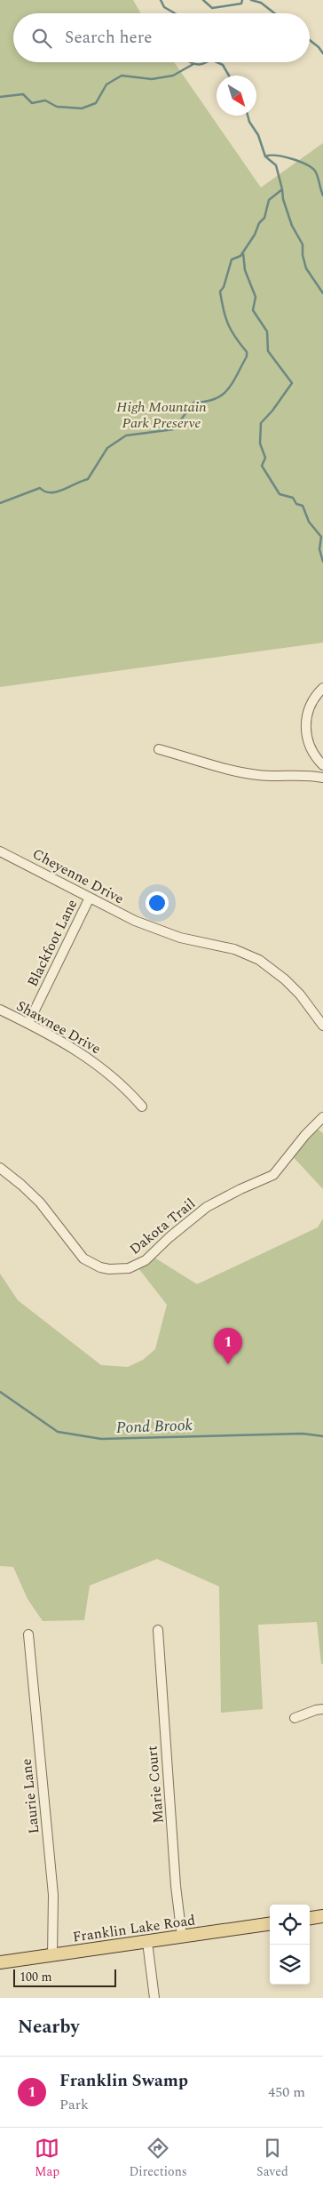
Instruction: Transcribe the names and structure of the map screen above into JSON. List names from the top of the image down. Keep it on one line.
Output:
{"streets":{"main road":["Franklin Lake Road"],"street":["Cheyenne Drive","Blackfoot Lane","Shawnee Drive","Dakota Trail","Marie Court","Laurie Lane"]},"crossings":[["Cheyenne Drive","Blackfoot Lane"],["Blackfoot Lane","Shawnee Drive"],["Marie Court","Franklin Lake Road"],["Laurie Lane","Franklin Lake Road"]],"water":["Pond Brook"],"parks":["High Mountain Park Preserve"],"scale_bar":"100 m","north":"bottom right","page":{"search":"Search here","pins":"1","scale":"100 m","heading":"Nearby","list":[{"mark":"1","name":"Franklin Swamp","note":"Park","value":"450 m"}],"nav":["Map","Directions","Saved"]}}
